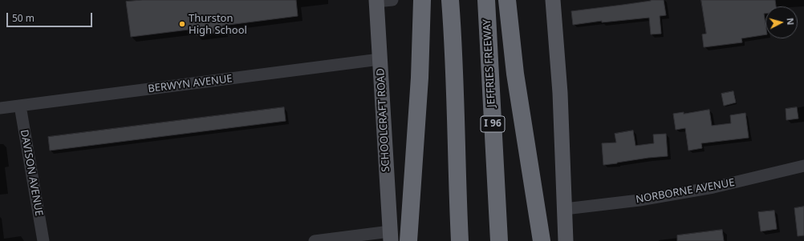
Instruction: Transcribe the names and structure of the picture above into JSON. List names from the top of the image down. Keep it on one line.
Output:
{"streets":{"highway":["JEFFRIES FREEWAY","I 96"],"main road":["SCHOOLCRAFT ROAD"],"street":["BERWYN AVENUE","DAVISON AVENUE","NORBORNE AVENUE"]},"crossings":[["BERWYN AVENUE","SCHOOLCRAFT ROAD"],["BERWYN AVENUE","DAVISON AVENUE"]],"places":["Thurston High School"],"scale_bar":"50 m","north":"right"}
